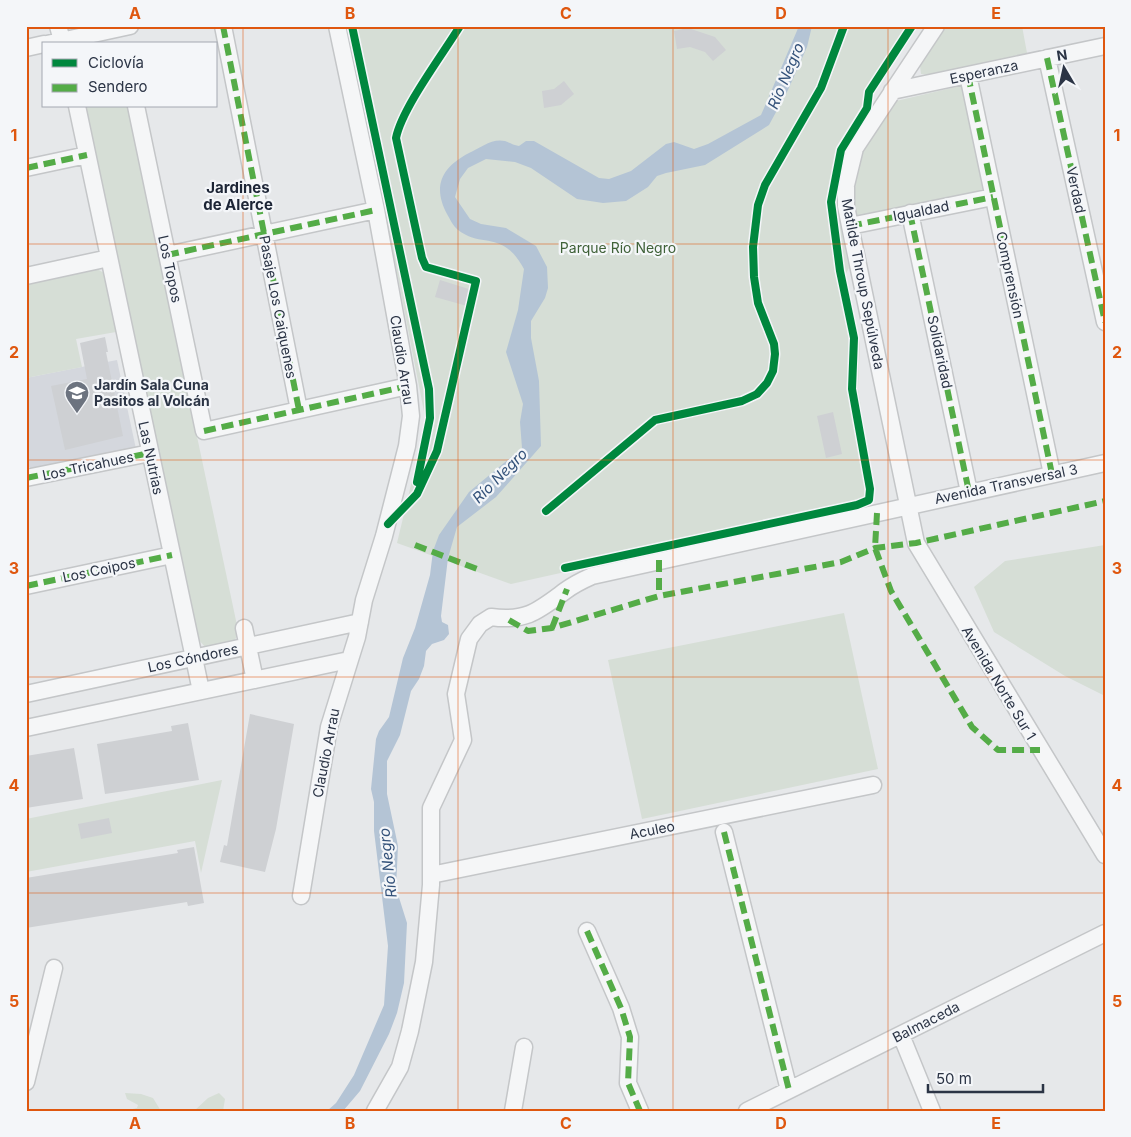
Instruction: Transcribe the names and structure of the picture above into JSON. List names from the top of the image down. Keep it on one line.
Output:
{"streets":{"street":["Esperanza","Verdad","Igualdad","Los Topos","Comprensión","Matilde Throup Sepúlveda","Pasaje Los Caiquenes","Solidaridad","Claudio Arrau","Las Nutrias","Los Tricahues","Avenida Transversal 3","Los Coipos","Los Cóndores","Avenida Norte Sur 1","Aculeo","Balmaceda"]},"crossings":[["Esperanza","Verdad"],["Esperanza","Comprensión"],["Esperanza","Matilde Throup Sepúlveda"],["Igualdad","Comprensión"],["Igualdad","Matilde Throup Sepúlveda"],["Igualdad","Solidaridad"],["Los Topos","Pasaje Los Caiquenes"],["Comprensión","Avenida Transversal 3"],["Matilde Throup Sepúlveda","Avenida Transversal 3"],["Matilde Throup Sepúlveda","Avenida Norte Sur 1"],["Solidaridad","Avenida Transversal 3"],["Claudio Arrau","Los Cóndores"],["Las Nutrias","Los Tricahues"],["Las Nutrias","Los Coipos"],["Las Nutrias","Los Cóndores"],["Avenida Transversal 3","Avenida Norte Sur 1"],["Avenida Transversal 3","Aculeo"]],"districts":["Jardines de Alerce"],"water":["Río Negro"],"parks":["Parque Río Negro"],"places":{"school or university":["Jardín Sala Cuna Pasitos al Volcán"]},"legend":["Ciclovía","Sendero"],"scale_bar":"50 m","north":"top","grid":{"columns":["A","B","C","D","E"],"rows":["1","2","3","4","5"]}}
